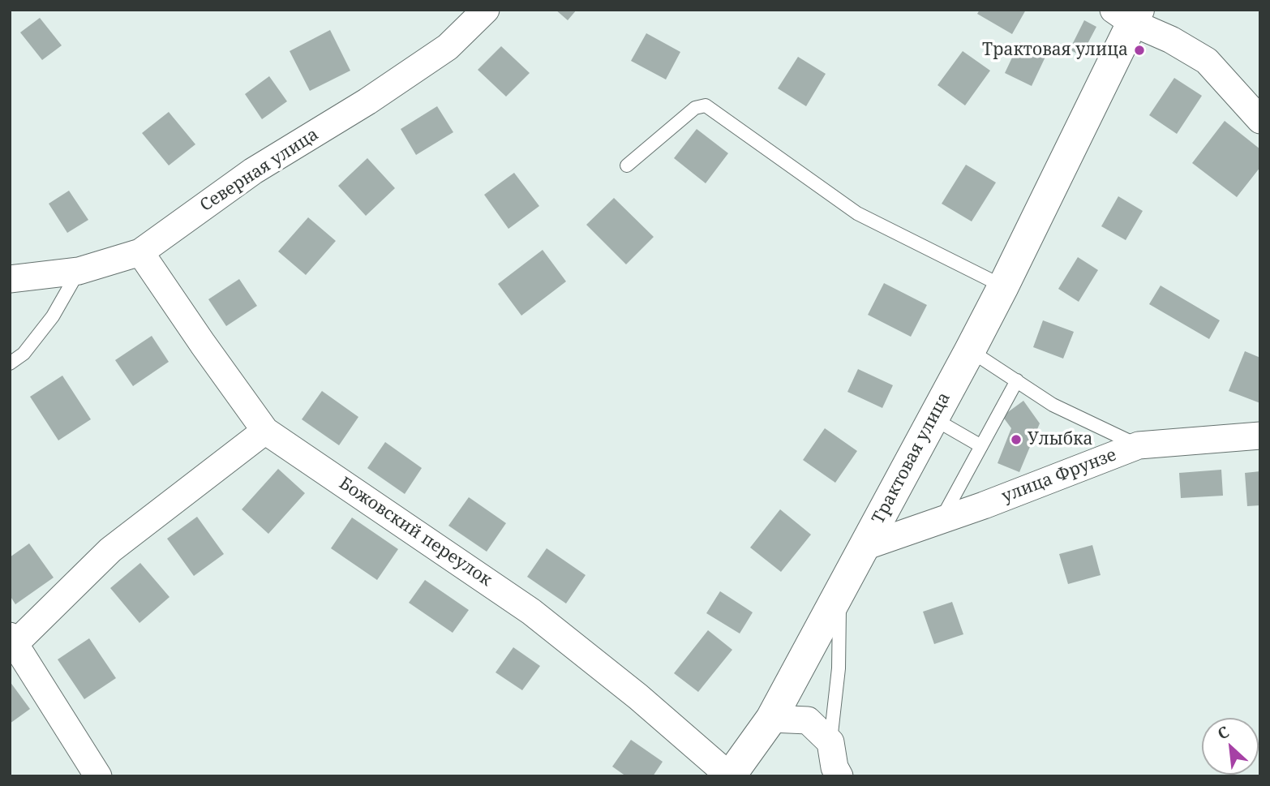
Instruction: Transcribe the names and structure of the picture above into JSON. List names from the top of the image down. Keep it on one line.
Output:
{"streets":{"street":["Северная улица","Трактовая улица","улица Фрунзе","Божовский переулок"]},"crossings":[["Северная улица","Божовский переулок"],["Трактовая улица","улица Фрунзе"],["Трактовая улица","Божовский переулок"]],"places":["Трактовая улица","Улыбка"],"north":"top left"}
